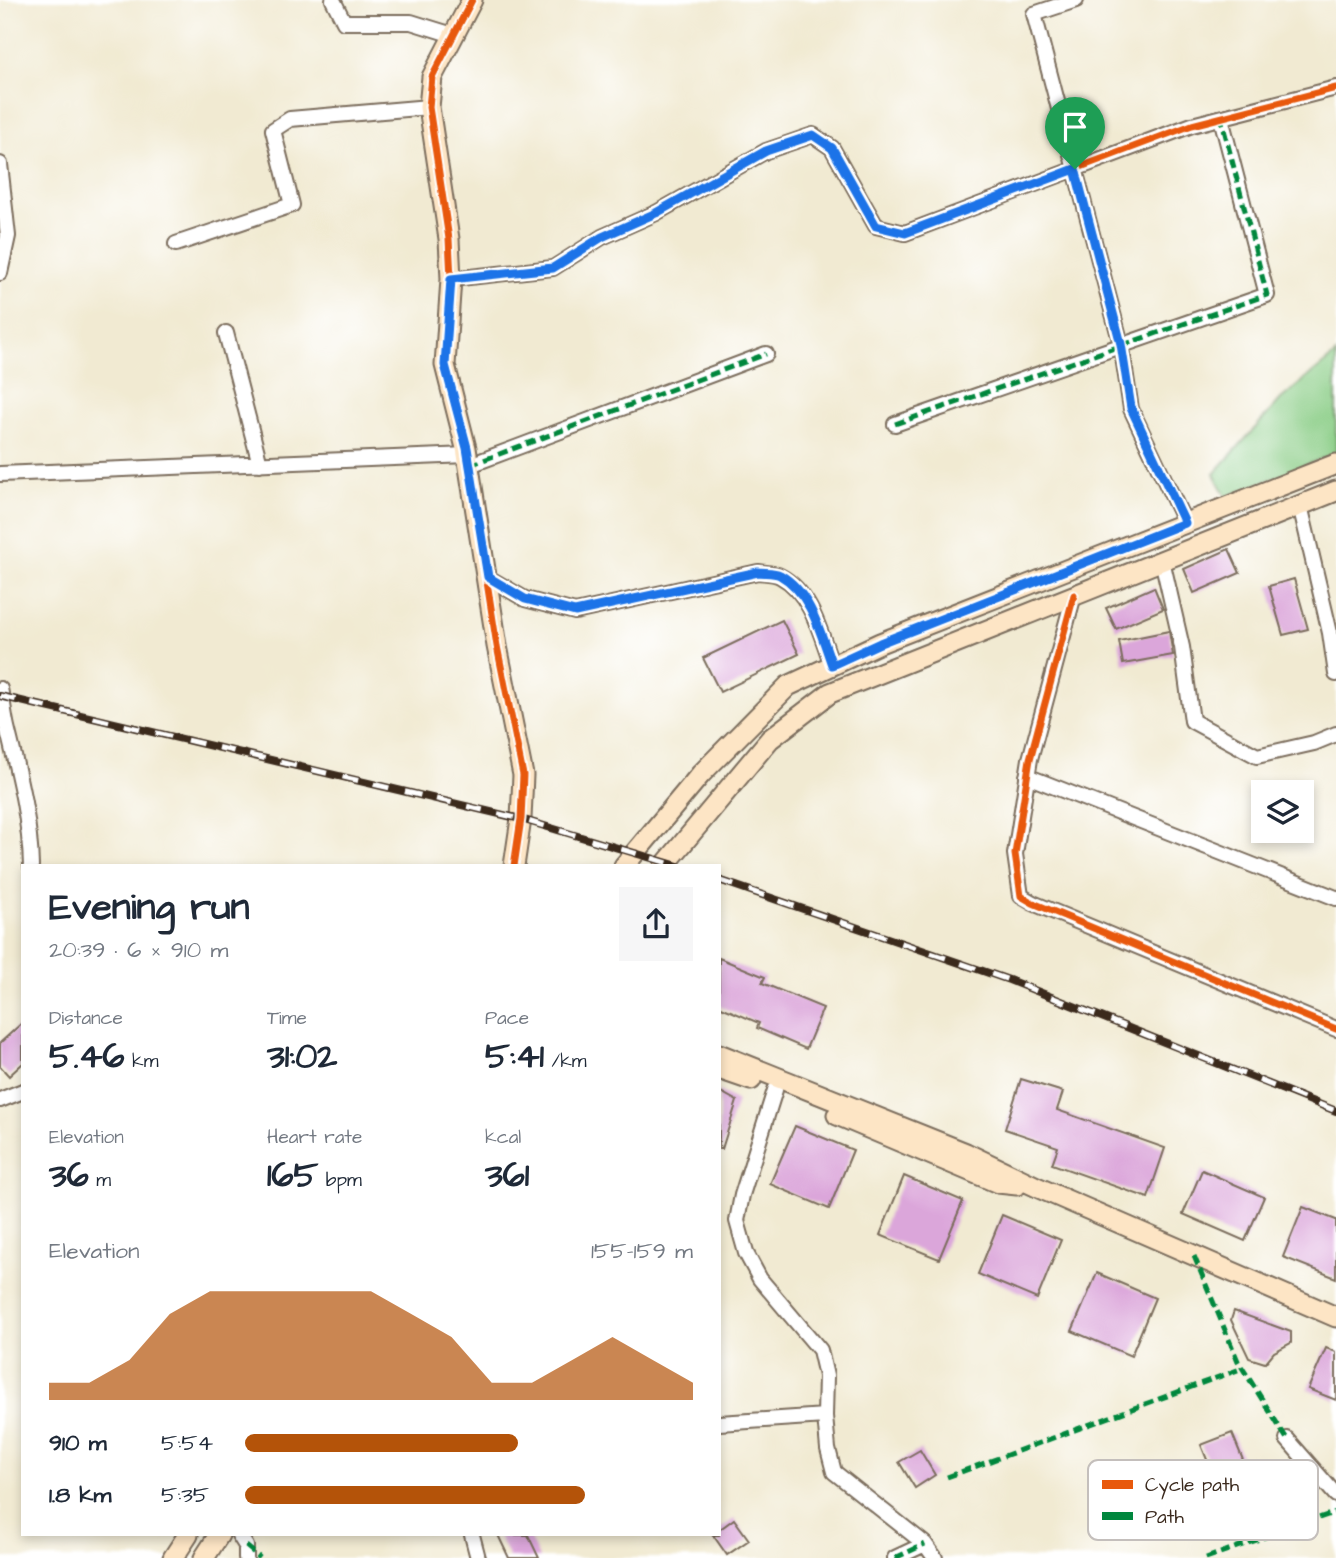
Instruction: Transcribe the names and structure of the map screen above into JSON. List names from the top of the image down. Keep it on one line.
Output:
{"legend":["Cycle path","Path"],"page":{"heading":["Evening run","20:39 · 6 × 910 m"],"stats":[["Distance","5.46 km"],["Time","31:02"],["Pace","5:41 /km"],["Elevation","36 m"],["Heart rate","165 bpm"],["kcal","361"]],"chart":["Elevation","155–159 m"],"list":[{"name":"910 m","note":"5:54"},{"name":"1.8 km","note":"5:35"}]}}
